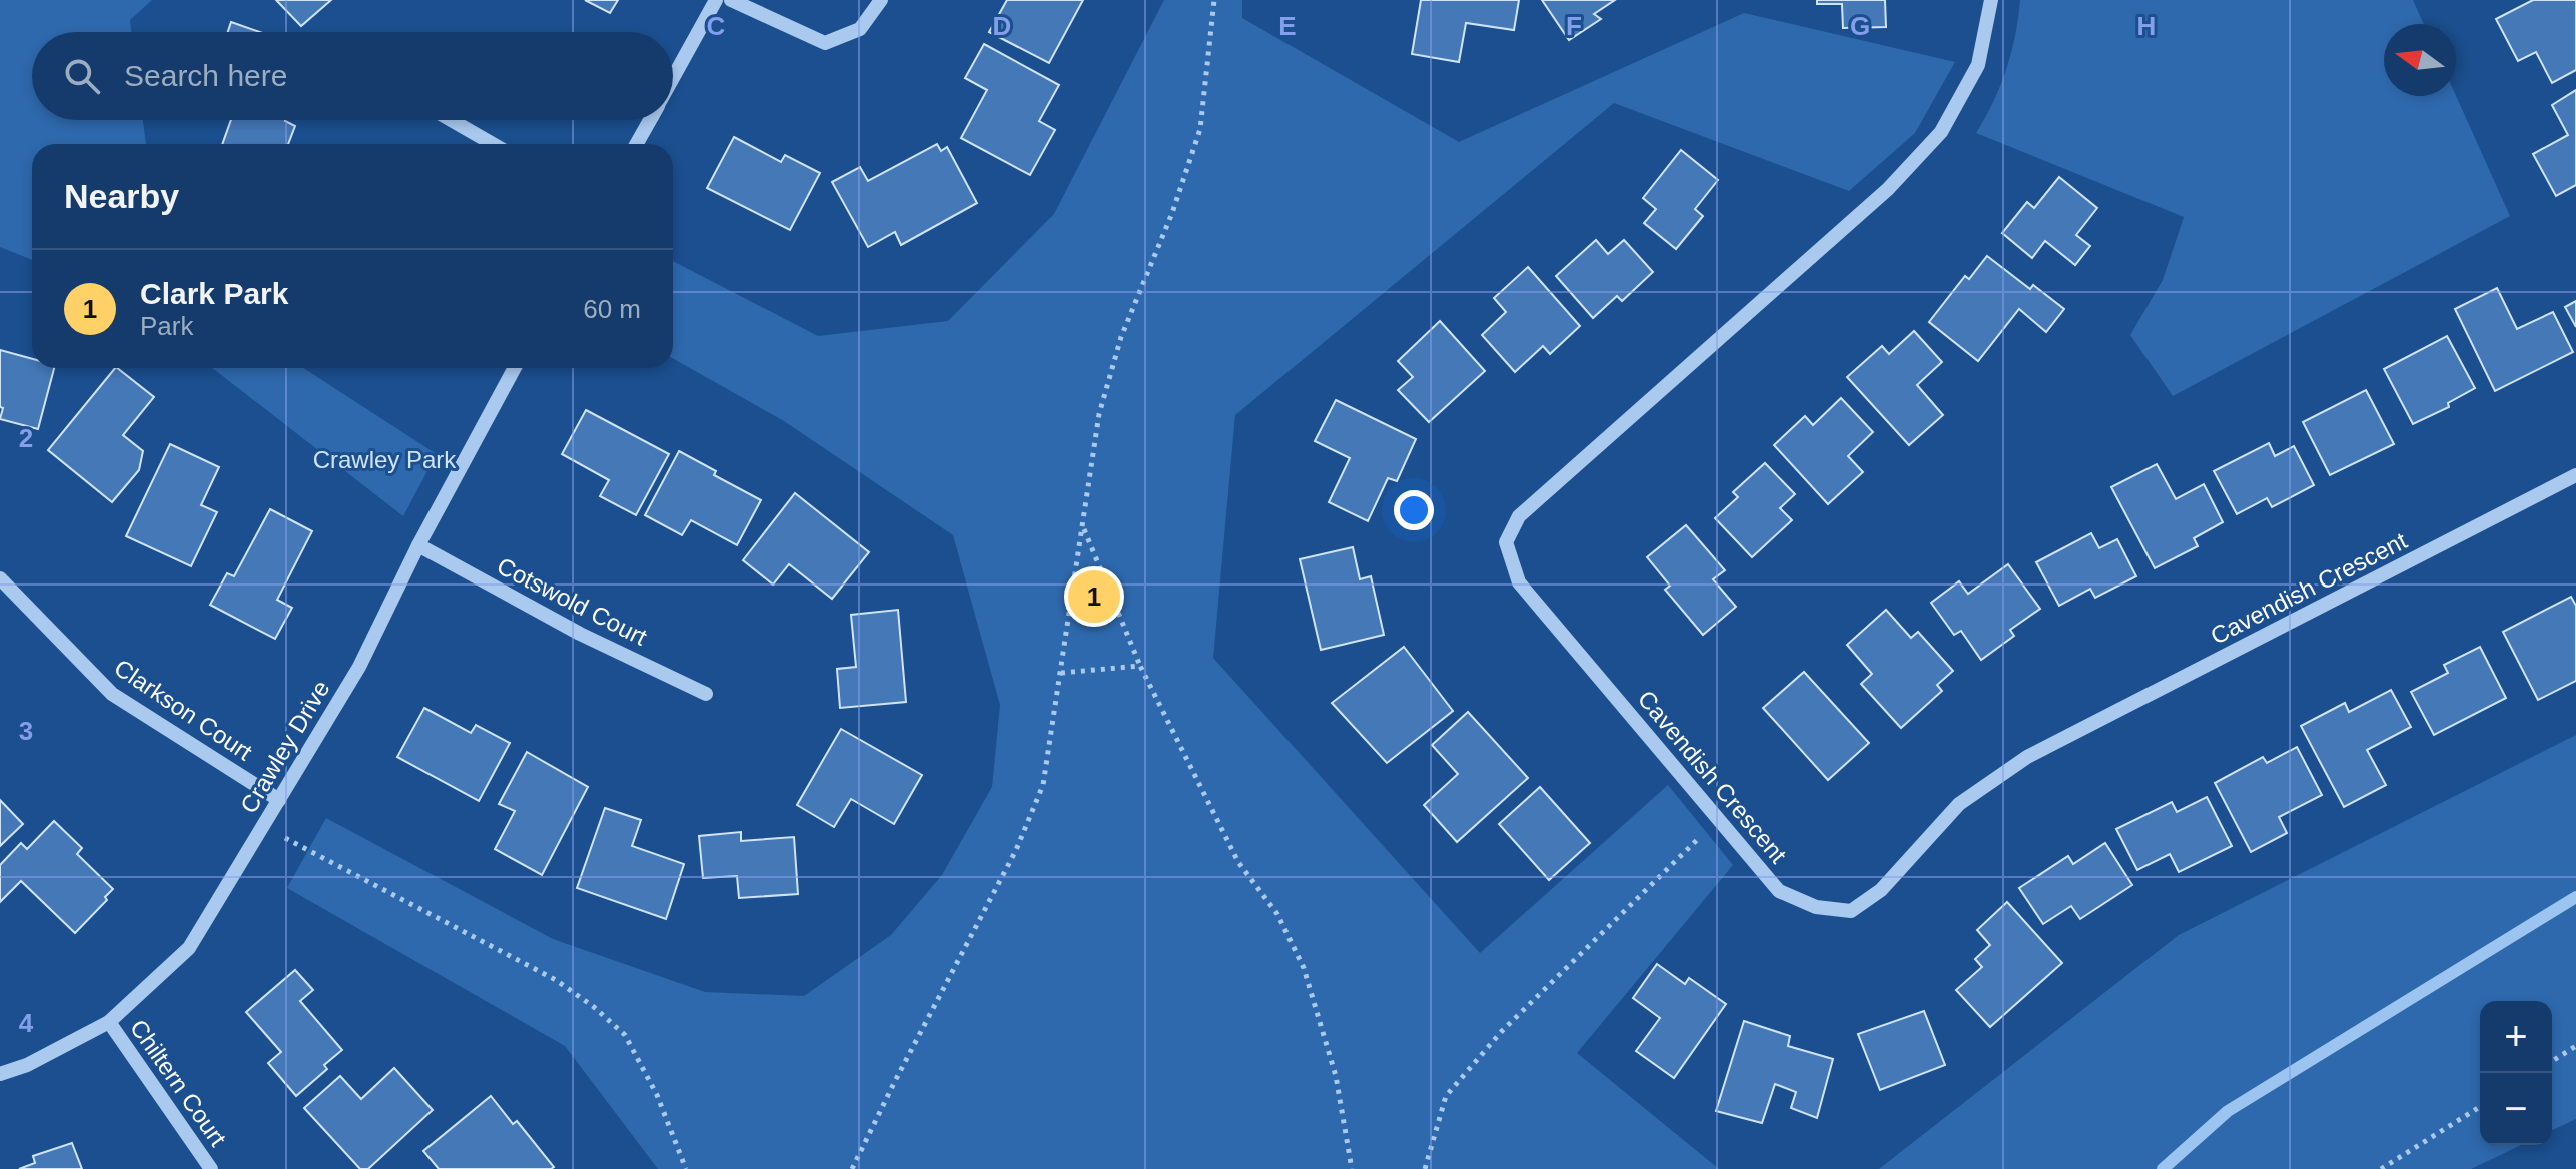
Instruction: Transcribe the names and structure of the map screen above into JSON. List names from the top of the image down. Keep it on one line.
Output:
{"streets":{"street":["Cavendish Crescent","Cotswold Court","Clarkson Court","Crawley Drive","Chiltern Court"]},"crossings":[["Cotswold Court","Crawley Drive"],["Clarkson Court","Crawley Drive"],["Crawley Drive","Chiltern Court"]],"parks":["Crawley Park"],"north":"left","page":{"search":"Search here","heading":"Nearby","list":[{"mark":"1","name":"Clark Park","note":"Park","value":"60 m"}],"pins":"1","map_buttons":["+","−"]},"grid":{"columns":["C","D","E","F","G","H"],"rows":["2","3","4"]}}
